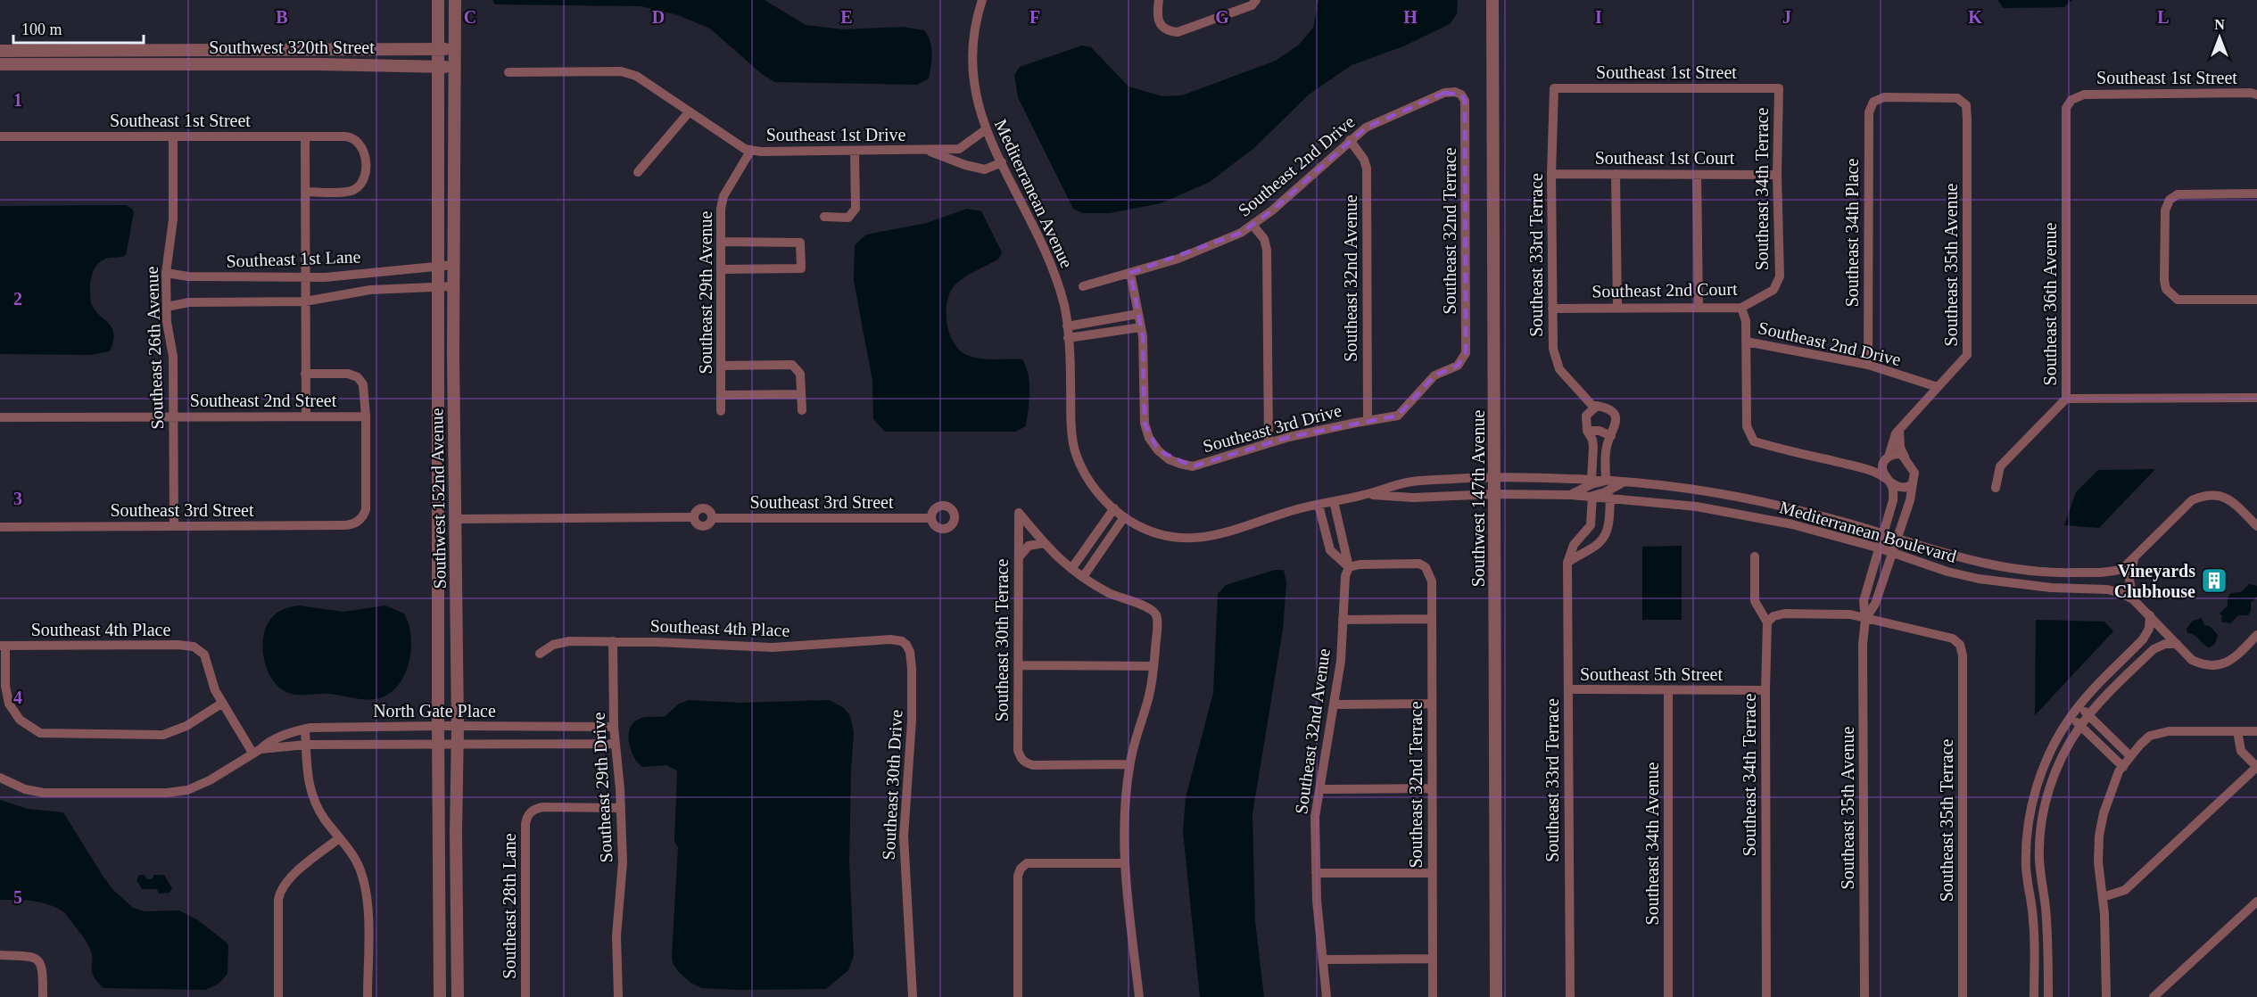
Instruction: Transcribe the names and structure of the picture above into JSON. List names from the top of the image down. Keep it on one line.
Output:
{"streets":{"street":["Southwest 320th Street","Southeast 1st Street","Southeast 1st Drive","Southeast 1st Court","Southeast 2nd Drive","Southeast 34th Terrace","Mediterranean Avenue","Southeast 32nd Terrace","Southeast 34th Place","Southeast 33rd Terrace","Southeast 1st Lane","Southeast 35th Avenue","Southeast 32nd Avenue","Southeast 2nd Court","Southeast 29th Avenue","Southeast 36th Avenue","Southeast 26th Avenue","Southeast 2nd Street","Southeast 3rd Drive","Southwest 152nd Avenue","Southwest 147th Avenue","Southeast 3rd Street","Mediterranean Boulevard","Southeast 4th Place","Southeast 30th Terrace","Southeast 5th Street","North Gate Place","Southeast 30th Drive","Southeast 29th Drive","Southeast 35th Terrace","Southeast 34th Avenue","Southeast 28th Lane"]},"crossings":[["Southwest 320th Street","Southwest 152nd Avenue"],["Southeast 1st Street","Southeast 34th Terrace"],["Southeast 1st Street","Southeast 33rd Terrace"],["Southeast 1st Street","Southeast 36th Avenue"],["Southeast 1st Street","Southeast 26th Avenue"],["Southeast 1st Drive","Mediterranean Avenue"],["Southeast 1st Drive","Southeast 29th Avenue"],["Southeast 1st Court","Southeast 34th Terrace"],["Southeast 1st Court","Southeast 33rd Terrace"],["Southeast 2nd Drive","Southeast 32nd Terrace"],["Southeast 2nd Drive","Southeast 34th Place"],["Southeast 2nd Drive","Southeast 35th Avenue"],["Southeast 2nd Drive","Southeast 32nd Avenue"],["Southeast 2nd Drive","Southeast 3rd Drive"],["Southeast 34th Terrace","Southeast 2nd Court"],["Southeast 34th Terrace","Southeast 5th Street"],["Mediterranean Avenue","Southeast 32nd Avenue"],["Mediterranean Avenue","Southwest 147th Avenue"],["Mediterranean Avenue","Mediterranean Boulevard"],["Southeast 32nd Terrace","Southeast 32nd Avenue"],["Southeast 32nd Terrace","Southeast 3rd Drive"],["Southeast 34th Place","Southeast 35th Avenue"],["Southeast 33rd Terrace","Southeast 2nd Court"],["Southeast 33rd Terrace","Mediterranean Boulevard"],["Southeast 33rd Terrace","Southeast 5th Street"],["Southeast 1st Lane","Southeast 26th Avenue"],["Southeast 1st Lane","Southwest 152nd Avenue"],["Southeast 35th Avenue","Mediterranean Boulevard"],["Southeast 35th Avenue","Southeast 35th Terrace"],["Southeast 32nd Avenue","Southeast 3rd Drive"],["Southeast 26th Avenue","Southeast 2nd Street"],["Southeast 26th Avenue","Southeast 3rd Street"],["Southeast 2nd Street","Southeast 3rd Street"],["Southwest 152nd Avenue","Southeast 3rd Street"],["Southwest 152nd Avenue","North Gate Place"],["Southwest 147th Avenue","Mediterranean Boulevard"],["Southeast 4th Place","Southeast 30th Drive"],["Southeast 4th Place","Southeast 29th Drive"],["Southeast 5th Street","Southeast 34th Avenue"],["North Gate Place","Southeast 29th Drive"],["Southeast 29th Drive","Southeast 28th Lane"]],"places":{"building":["Vineyards Clubhouse"]},"scale_bar":"100 m","north":"top","grid":{"columns":["B","C","D","E","F","G","H","I","J","K","L"],"rows":["1","2","3","4","5"]}}
